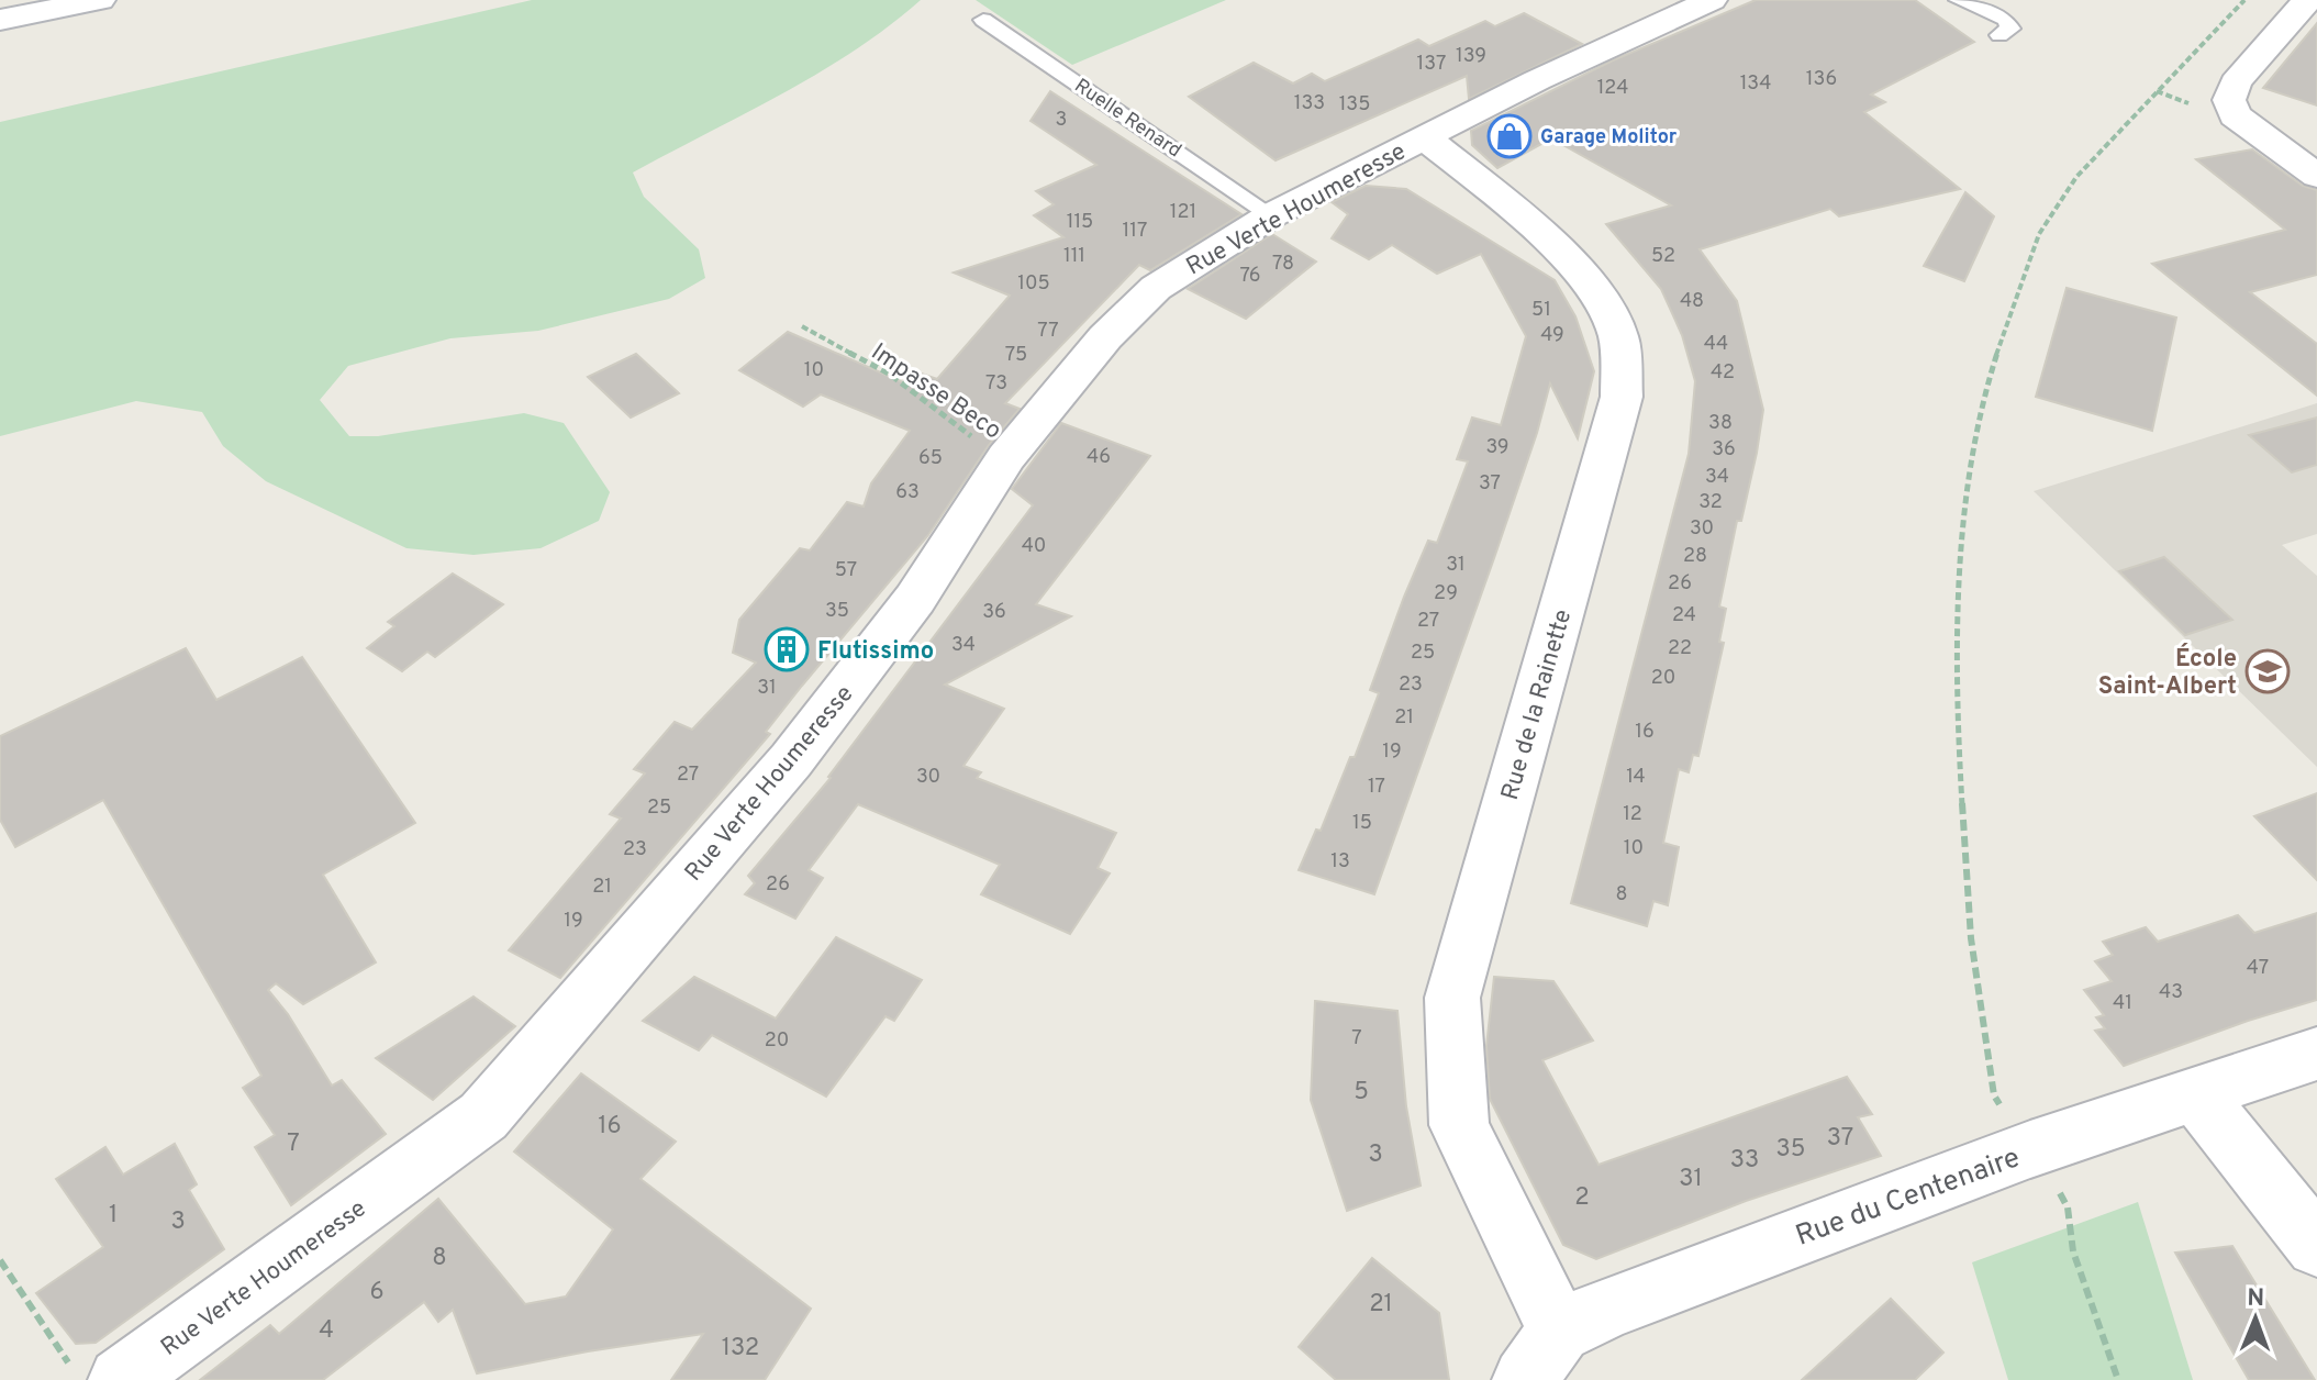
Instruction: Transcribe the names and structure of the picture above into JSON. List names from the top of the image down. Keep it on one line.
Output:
{"streets":{"street":["Rue Verte Houmeresse","Rue de la Rainette","Rue du Centenaire"],"lane":["Ruelle Renard"],"path":["Impasse Beco"]},"crossings":[["Ruelle Renard","Rue Verte Houmeresse"],["Rue Verte Houmeresse","Impasse Beco"],["Rue Verte Houmeresse","Rue de la Rainette"],["Rue de la Rainette","Rue du Centenaire"]],"places":{"shop":["Garage Molitor"],"building":["Flutissimo"],"school or university":["École Saint-Albert"]},"house_numbers":["139","137","136","134","124","133","135","3","121","115","117","111","52","78","76","105","48","51","77","49","44","75","10","42","73","38","39","36","46","65","34","37","63","32","30","40","28","31","57","26","29","35","36","24","27","34","22","25","20","23","31","21","16","19","27","30","14","17","25","12","15","10","23","13","26","21","8","19","47","43","41","7","20","5","16","37","7","35","3","33","31","2","1","3","8","6","21","4","132"],"north":"top"}
